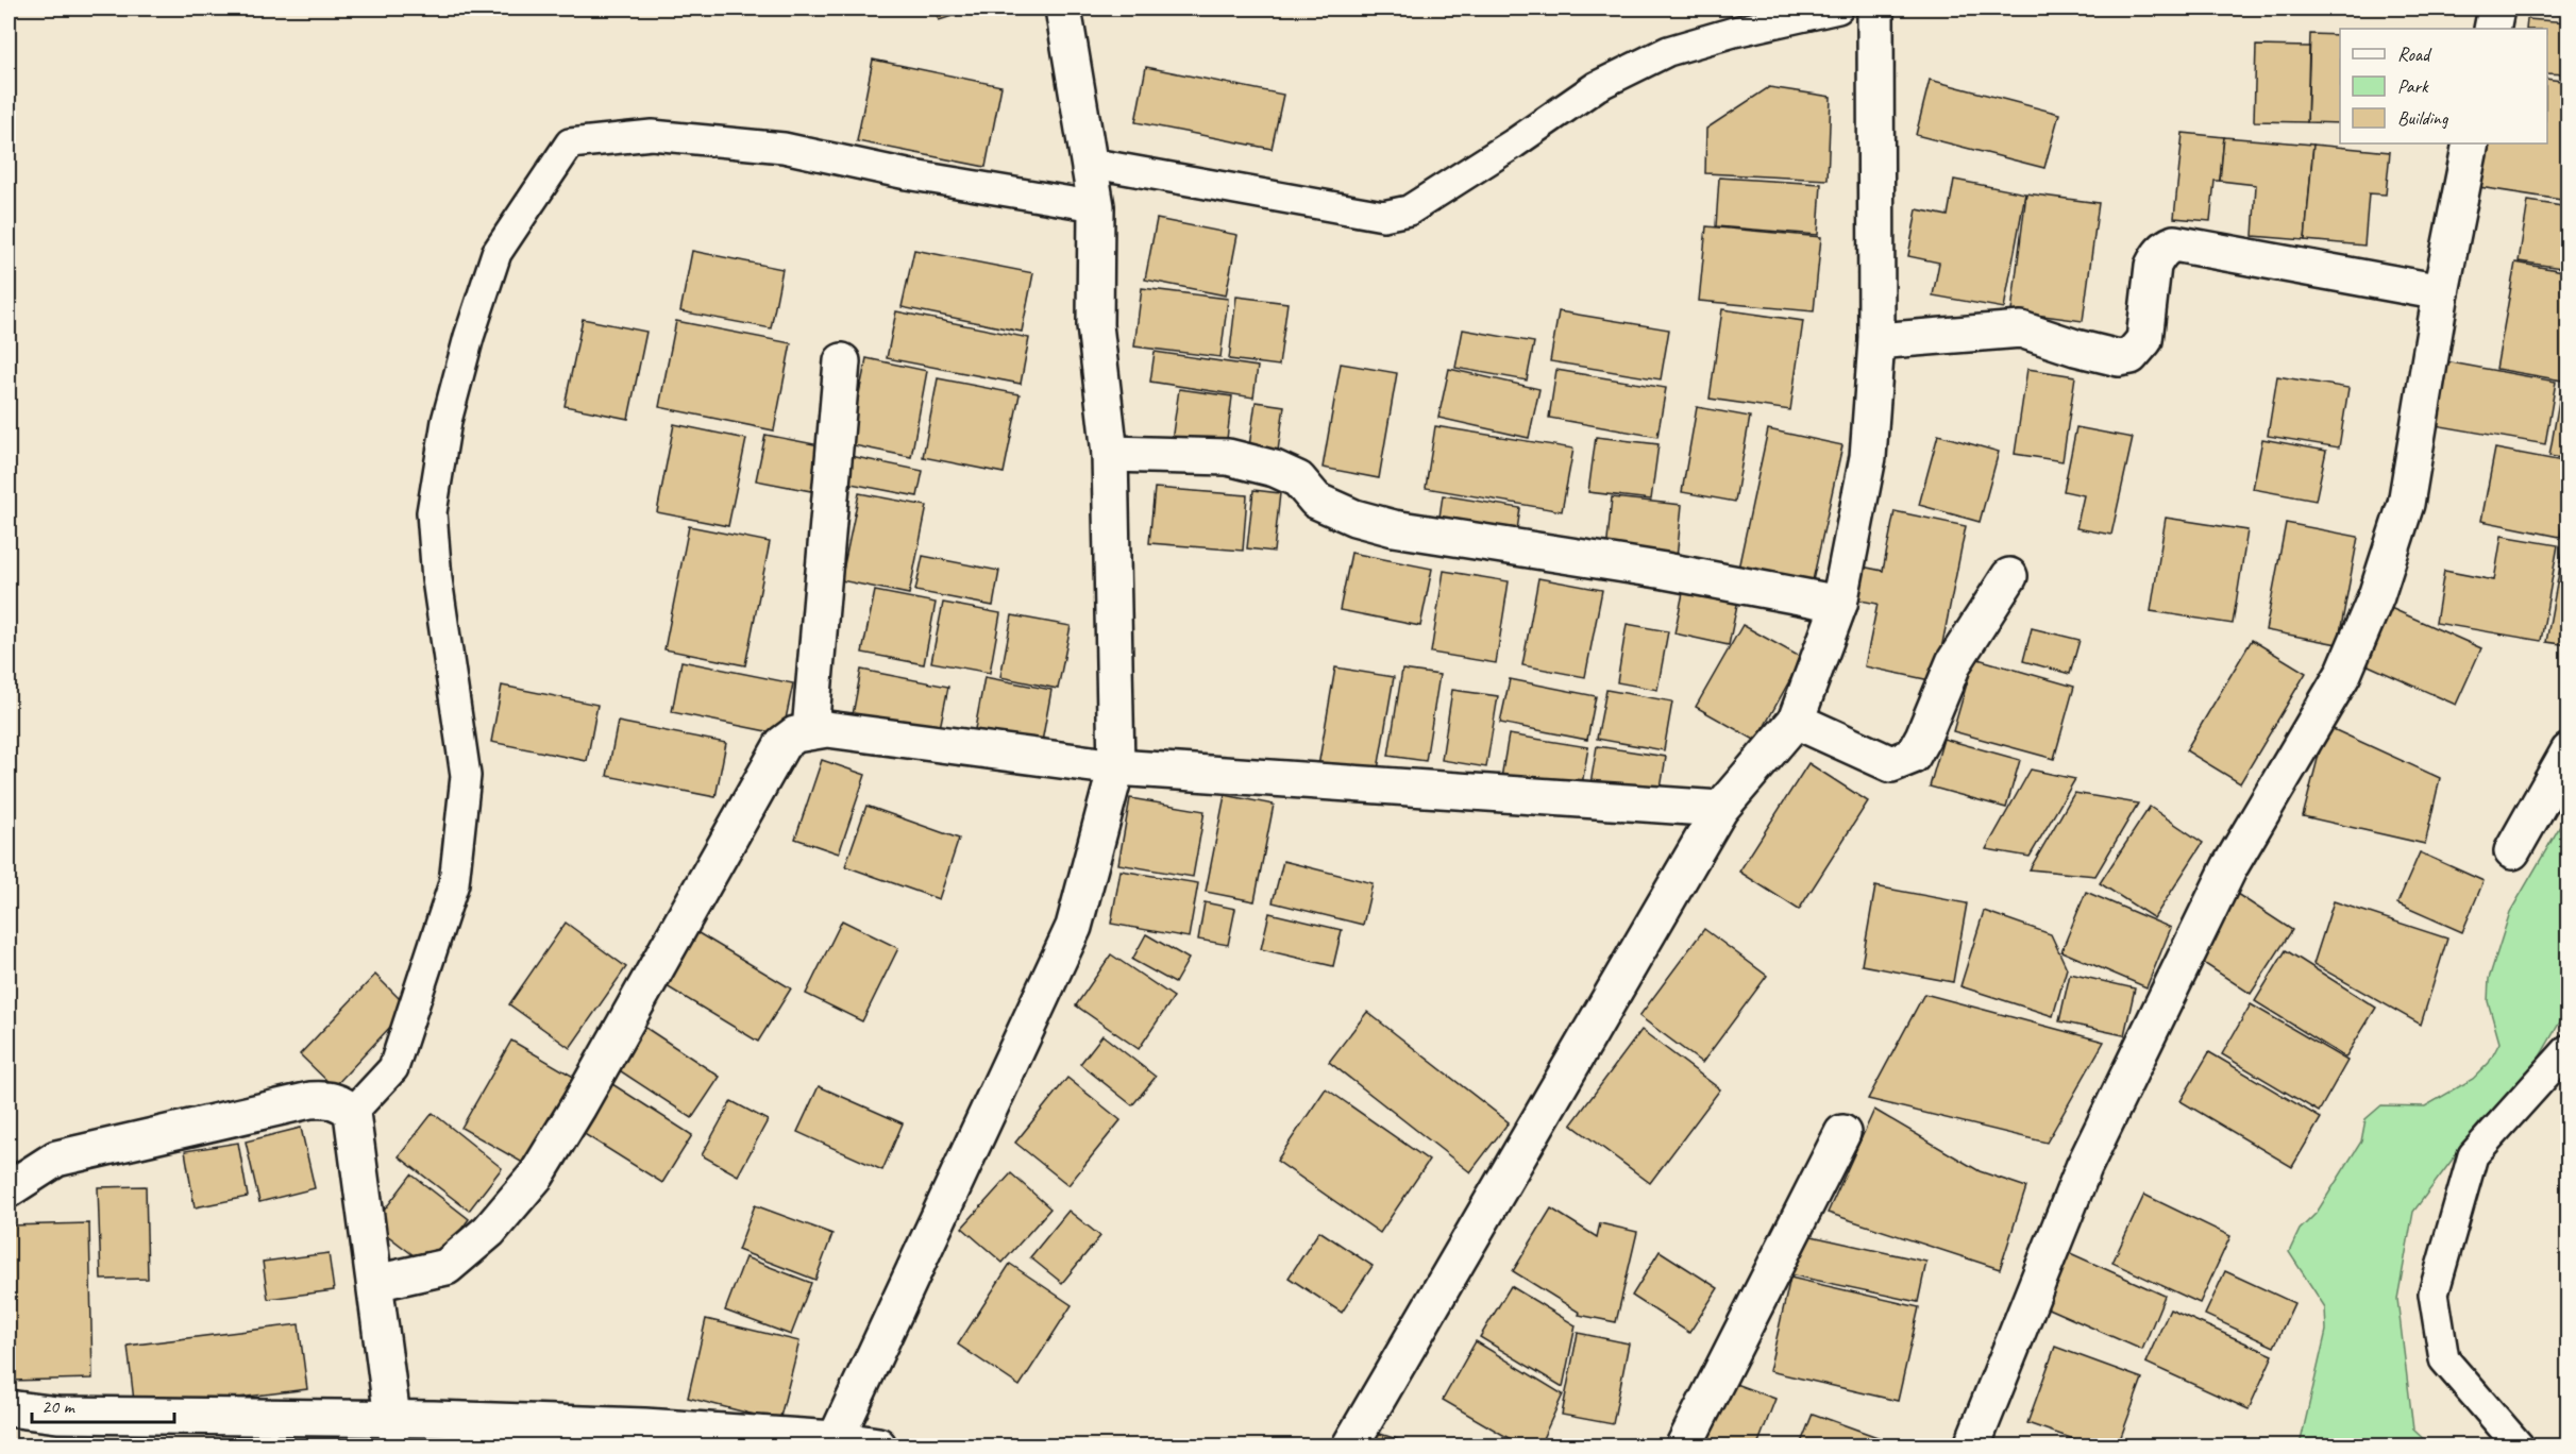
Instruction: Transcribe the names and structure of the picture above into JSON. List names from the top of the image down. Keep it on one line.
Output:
{"legend":["Road","Park","Building"],"scale_bar":"20 m"}
